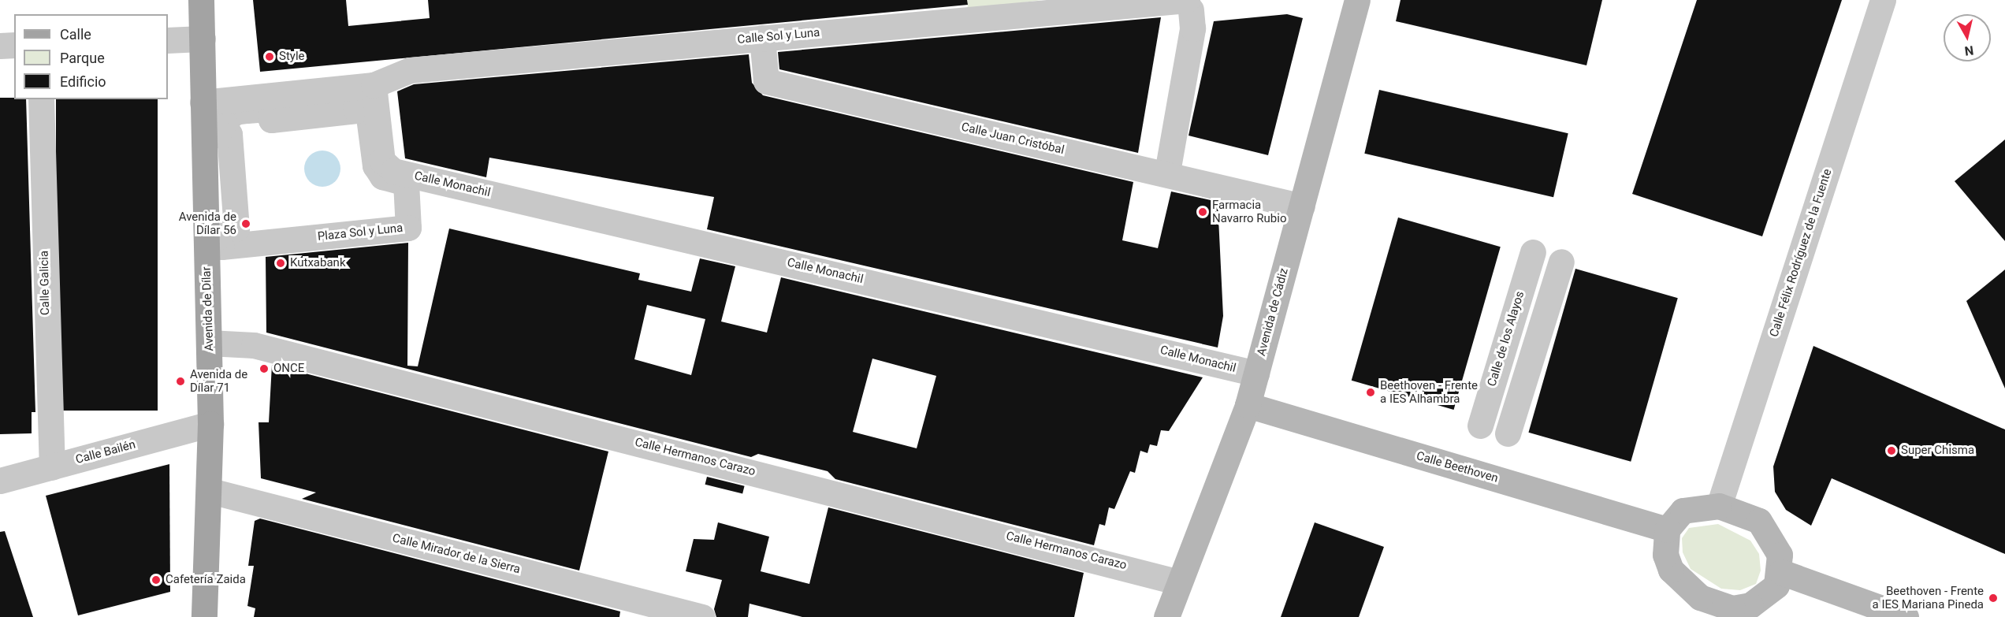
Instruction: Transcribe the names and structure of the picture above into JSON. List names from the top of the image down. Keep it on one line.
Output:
{"streets":{"main road":["Avenida de Dílar","Avenida de Cádiz","Calle Beethoven"],"street":["Calle Sol y Luna","Calle Juan Cristóbal","Calle Monachil","Plaza Sol y Luna","Calle Félix Rodríguez de la Fuente","Calle Galicia","Calle de los Alayos","Calle Bailén","Calle Hermanos Carazo","Calle Mirador de la Sierra"]},"crossings":[["Calle Sol y Luna","Calle Juan Cristóbal"],["Calle Sol y Luna","Calle Monachil"],["Calle Juan Cristóbal","Avenida de Cádiz"],["Calle Monachil","Avenida de Cádiz"],["Calle Félix Rodríguez de la Fuente","Calle Beethoven"],["Calle Galicia","Calle Bailén"],["Avenida de Dílar","Calle Bailén"],["Avenida de Dílar","Calle Hermanos Carazo"],["Avenida de Dílar","Calle Mirador de la Sierra"],["Avenida de Cádiz","Calle Hermanos Carazo"],["Avenida de Cádiz","Calle Beethoven"]],"places":["Style","Farmacia Navarro Rubio","Avenida de Dílar 56","Kutxabank","ONCE","Avenida de Dílar 71","Beethoven - Frente a IES Alhambra","Super Chisma","Cafetería Zaida","Beethoven - Frente a IES Mariana Pineda"],"legend":["Calle","Parque","Edificio"],"north":"bottom"}
